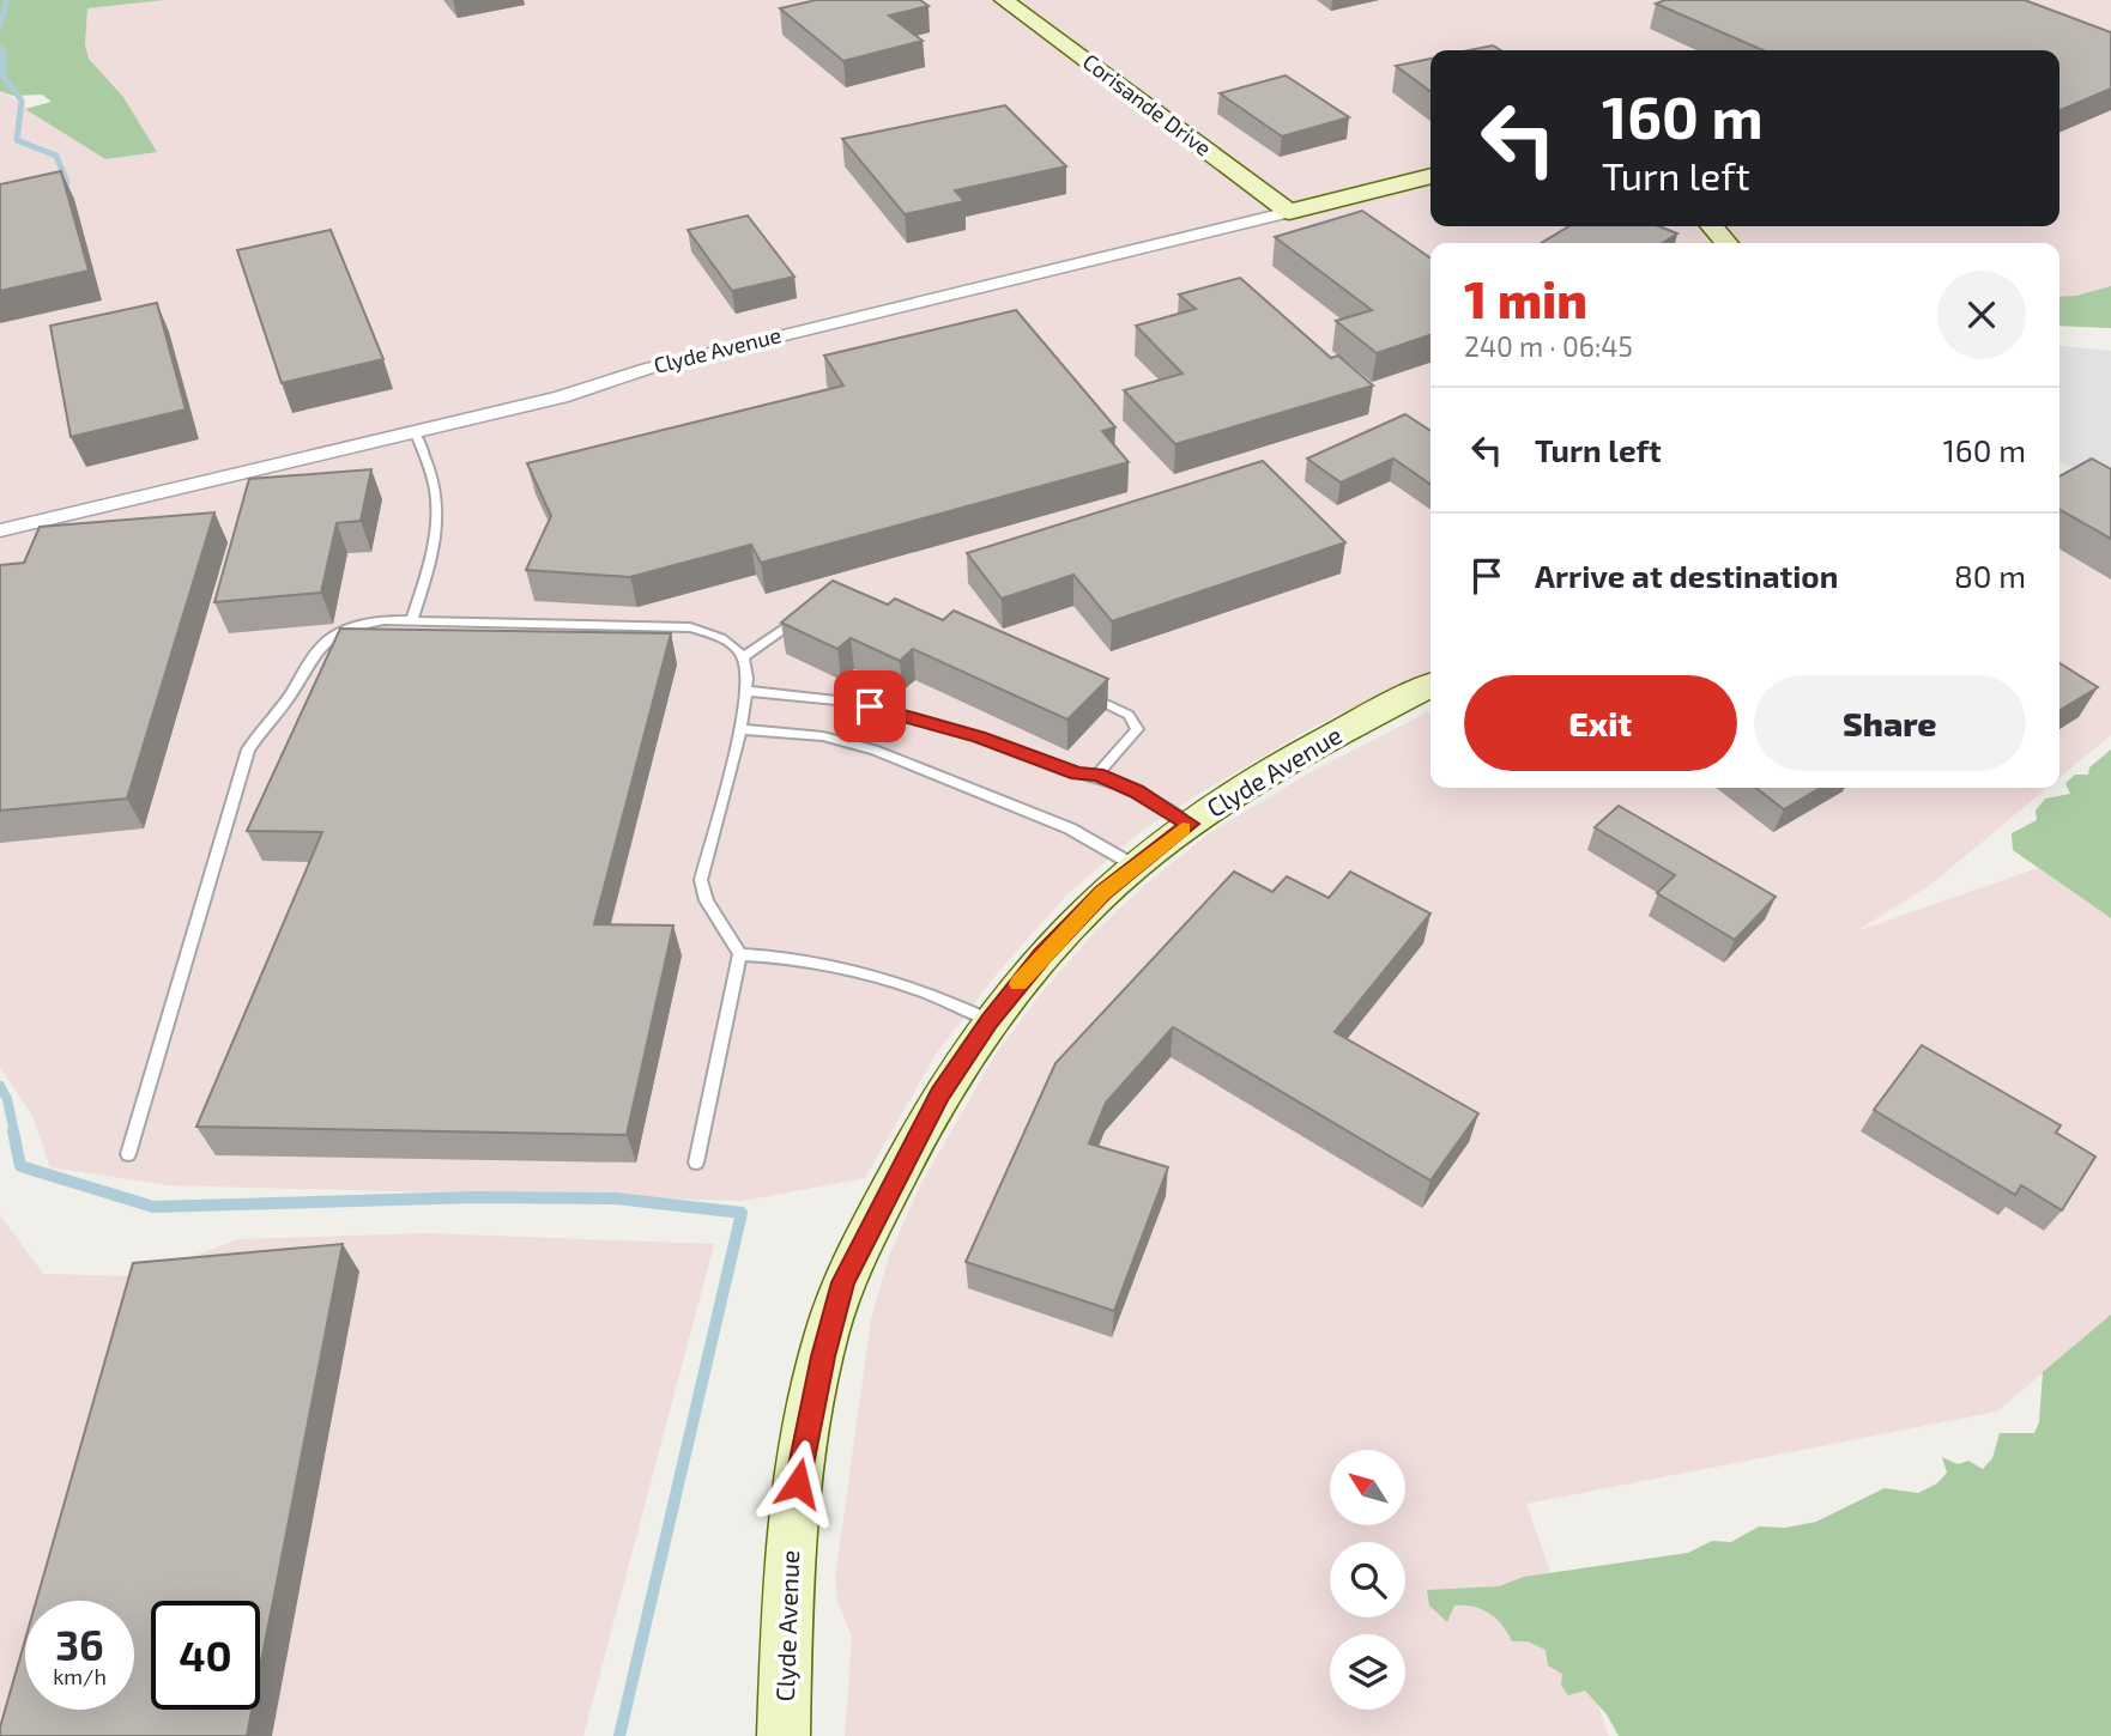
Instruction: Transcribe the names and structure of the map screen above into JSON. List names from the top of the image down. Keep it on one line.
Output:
{"streets":{"street":["Corisande Drive","Clyde Avenue"]},"crossings":[["Corisande Drive","Clyde Avenue"]],"north":"top left","page":{"turn":["160 m","Turn left"],"heading":["1 min","240 m · 06:45"],"list":[{"name":"Turn left","value":"160 m"},{"name":"Arrive at destination","value":"80 m"}],"buttons":["Exit","Share"],"speed":"36 km/h","limit":"40"}}
